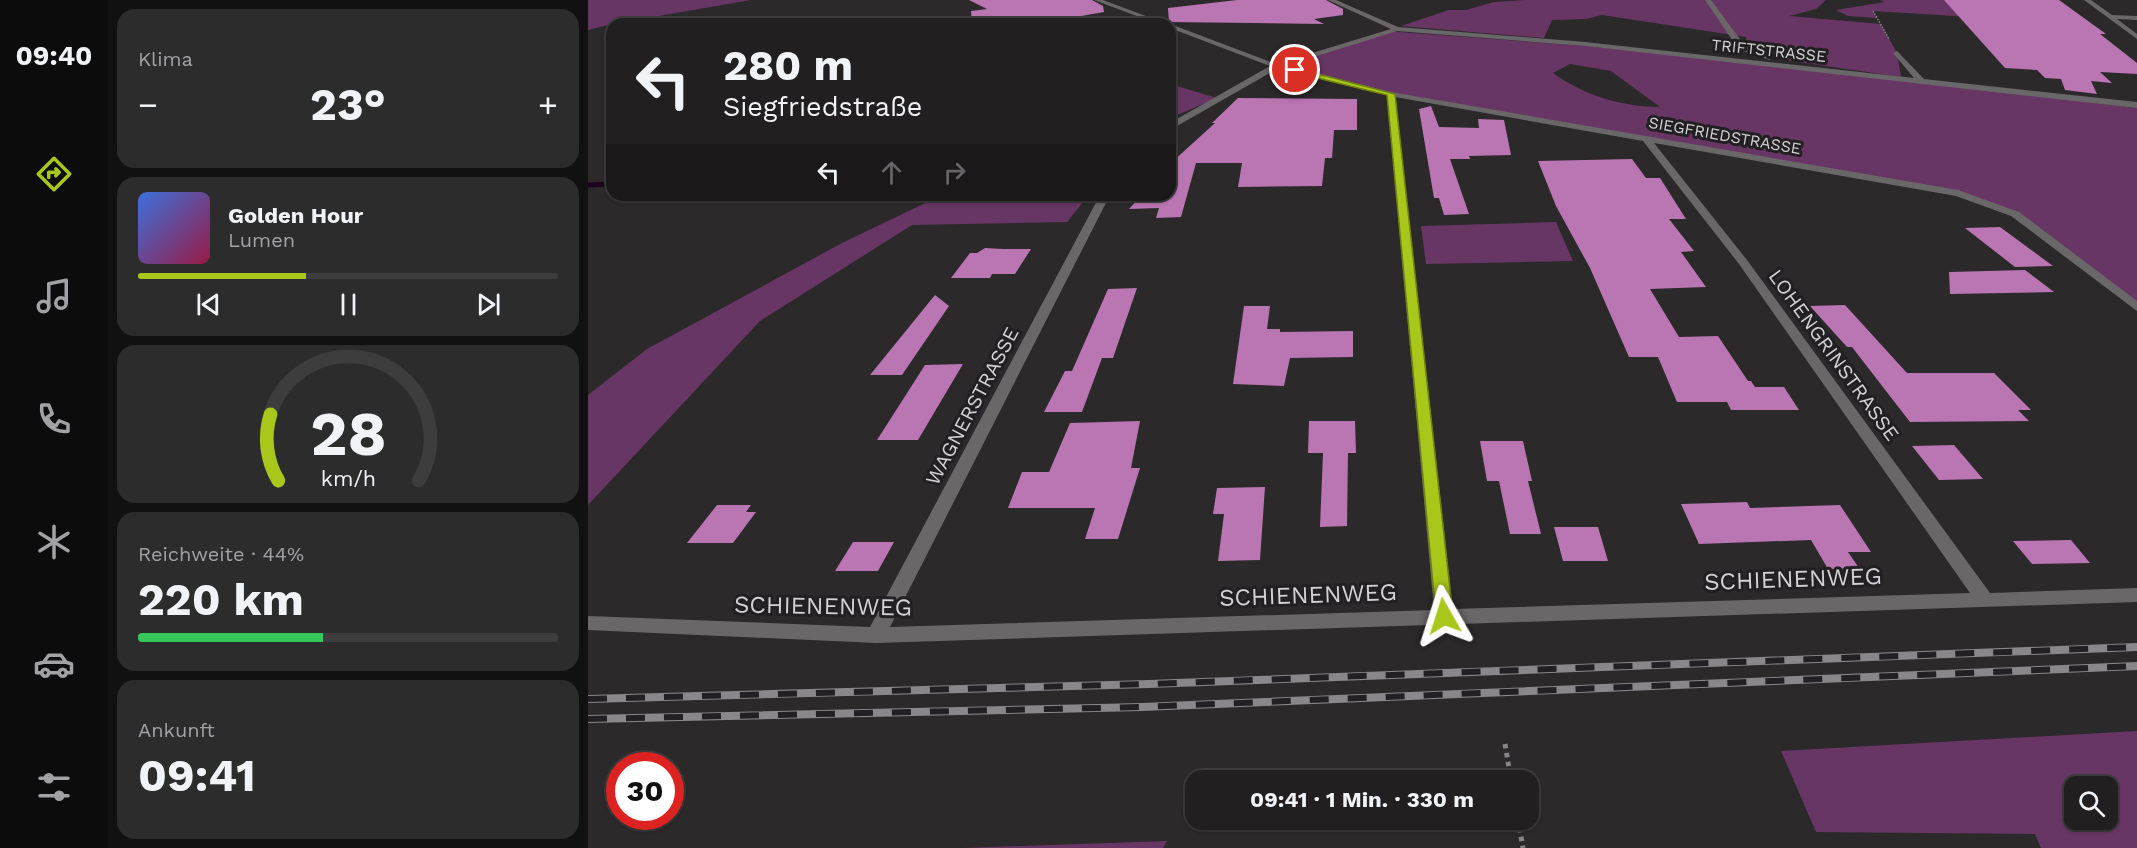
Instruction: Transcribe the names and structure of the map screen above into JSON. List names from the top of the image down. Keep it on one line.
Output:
{"streets":{"street":["TRIFTSTRASSE","SIEGFRIEDSTRASSE","LOHENGRINSTRASSE","WAGNERSTRASSE","SCHIENENWEG"]},"crossings":[["SIEGFRIEDSTRASSE","LOHENGRINSTRASSE"],["LOHENGRINSTRASSE","SCHIENENWEG"],["WAGNERSTRASSE","SCHIENENWEG"]],"page":{"tabs":"09:40","tile":["Klima",["Reichweite · 44%","220 km"],["Ankunft","09:41"]],"turn":["280 m","Siegfriedstraße"],"heat":["−","23°","+"],"song":["Golden Hour","Lumen"],"limit":"30","trip":"09:41 · 1 Min. · 330 m","gauge":["28","km/h"]}}
